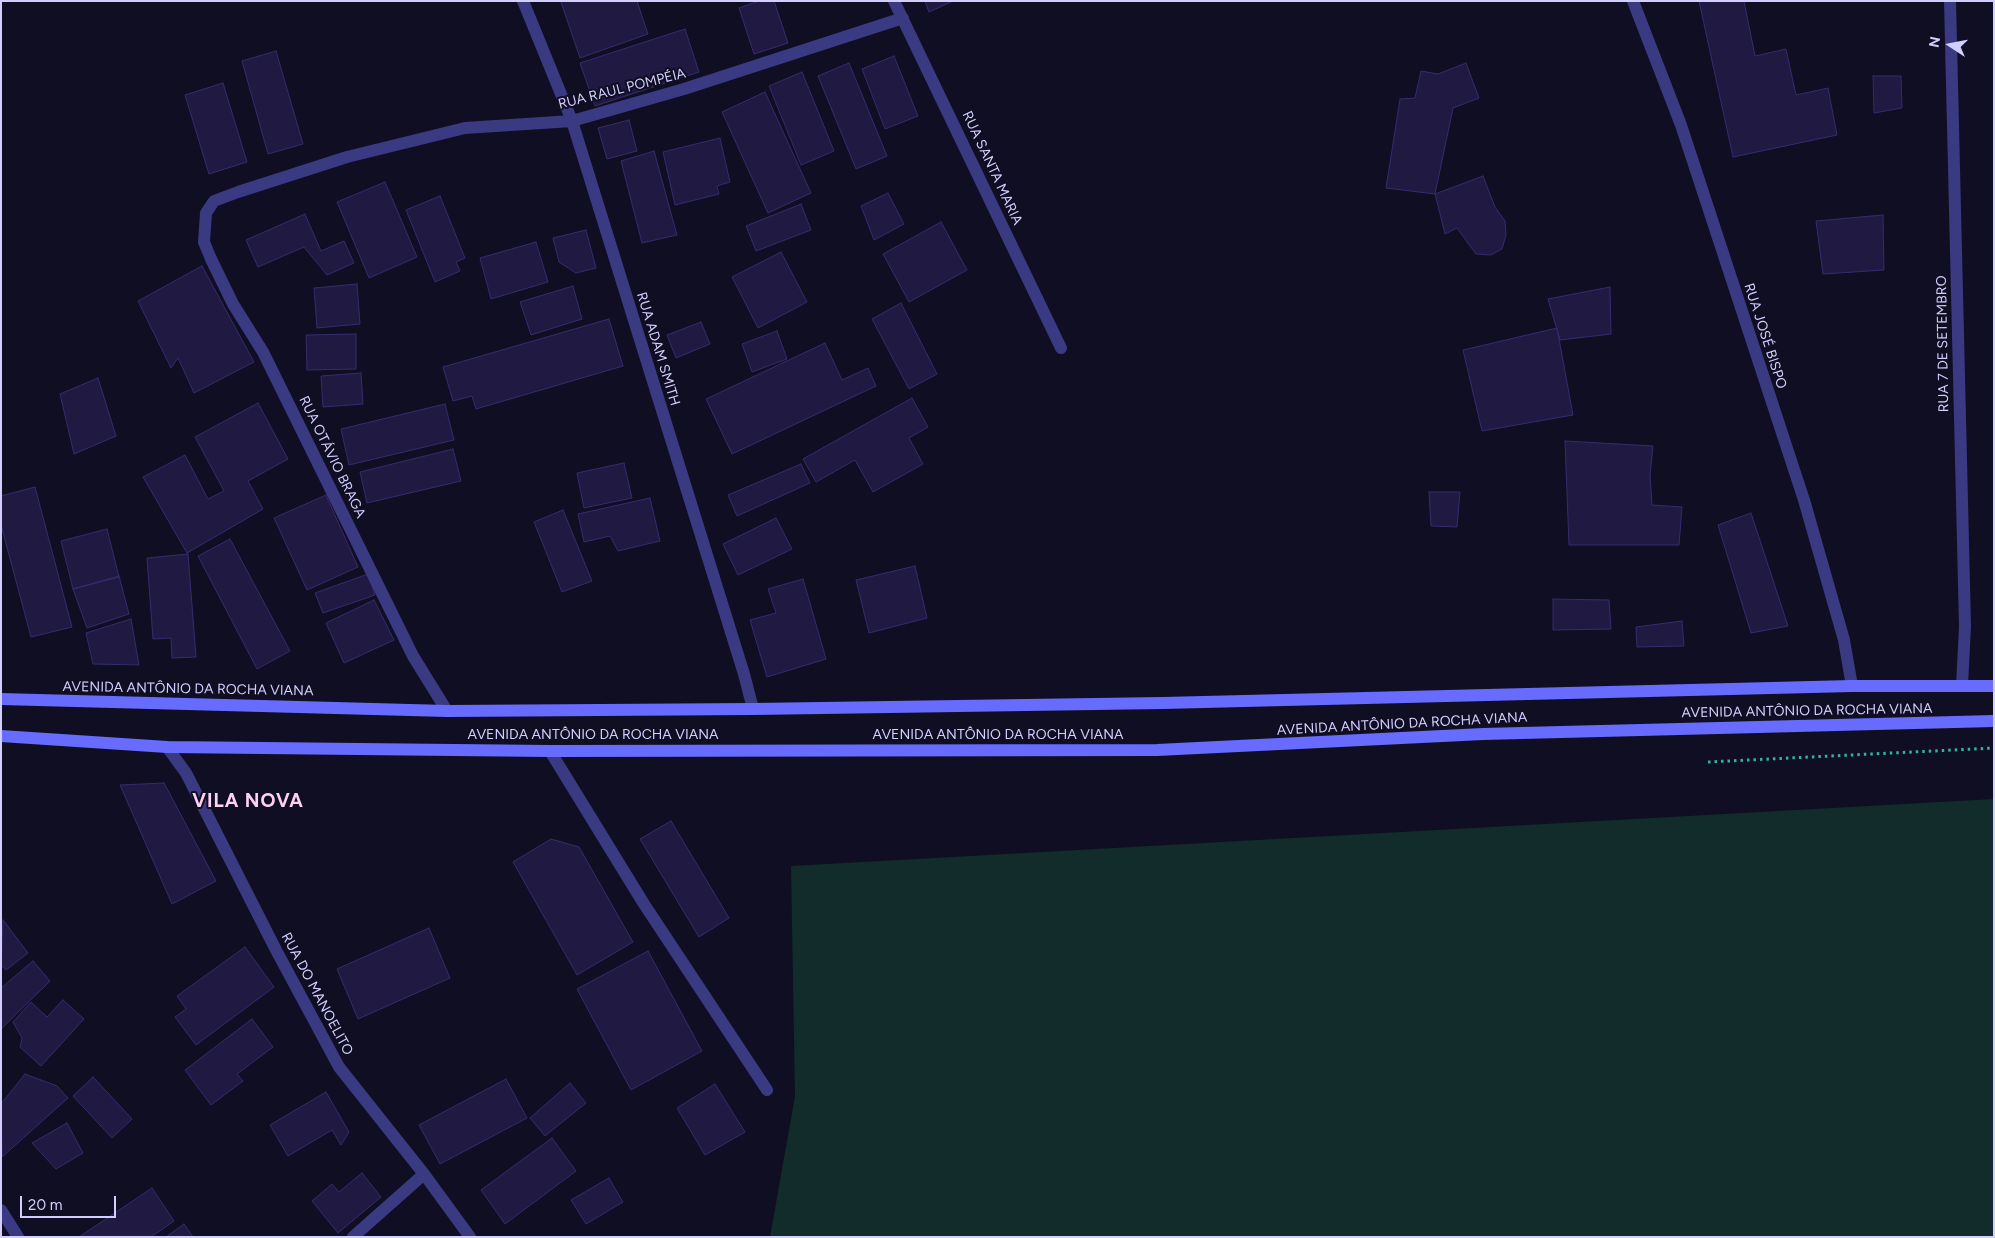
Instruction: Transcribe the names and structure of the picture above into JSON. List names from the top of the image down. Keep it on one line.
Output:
{"streets":{"main road":["AVENIDA ANTÔNIO DA ROCHA VIANA"],"street":["RUA RAUL POMPÉIA","RUA SANTA MARIA","RUA JOSÉ BISPO","RUA 7 DE SETEMBRO","RUA ADAM SMITH","RUA OTÁVIO BRAGA","RUA DO MANOELITO"]},"crossings":[["RUA RAUL POMPÉIA","RUA SANTA MARIA"],["RUA RAUL POMPÉIA","RUA ADAM SMITH"],["RUA RAUL POMPÉIA","RUA OTÁVIO BRAGA"],["RUA JOSÉ BISPO","AVENIDA ANTÔNIO DA ROCHA VIANA"],["RUA 7 DE SETEMBRO","AVENIDA ANTÔNIO DA ROCHA VIANA"],["RUA ADAM SMITH","AVENIDA ANTÔNIO DA ROCHA VIANA"],["RUA OTÁVIO BRAGA","AVENIDA ANTÔNIO DA ROCHA VIANA"],["AVENIDA ANTÔNIO DA ROCHA VIANA","RUA DO MANOELITO"]],"districts":["VILA NOVA"],"scale_bar":"20 m","north":"left"}
